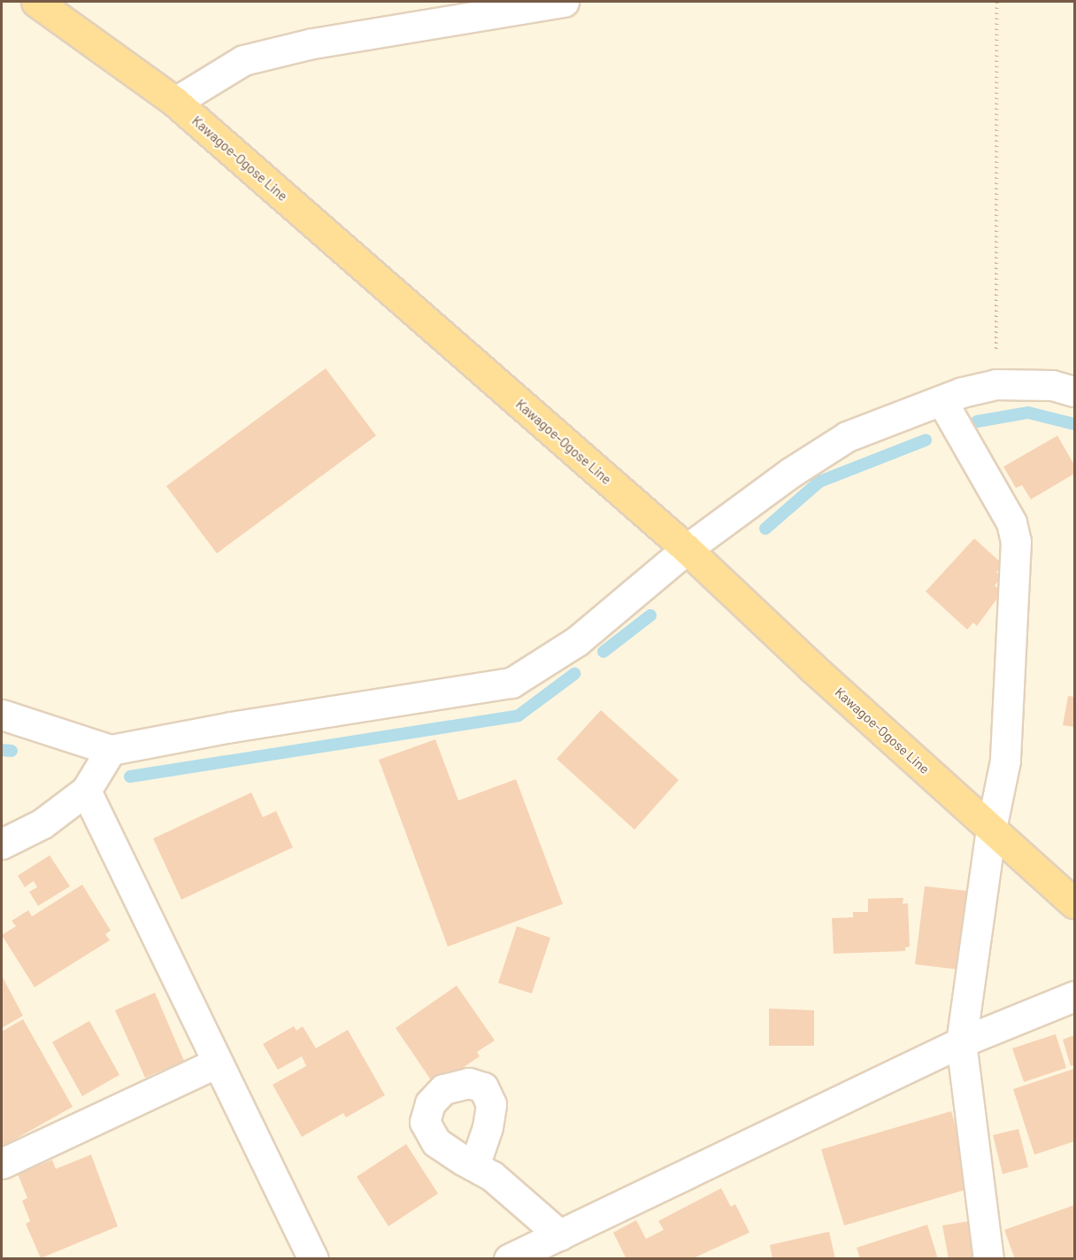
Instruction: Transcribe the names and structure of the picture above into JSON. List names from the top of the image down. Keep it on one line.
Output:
{"streets":{"main road":["Kawagoe-Ogose Line"]}}
